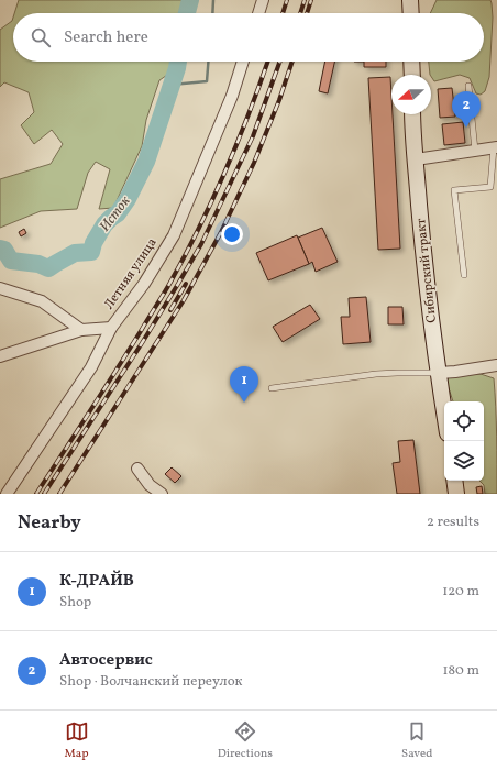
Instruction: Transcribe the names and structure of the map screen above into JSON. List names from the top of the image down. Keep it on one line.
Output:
{"streets":{"main road":["Сибирский тракт"],"street":["Летняя улица"]},"water":["Исток"],"north":"left","page":{"search":"Search here","pins":["2","1"],"heading":["Nearby","2 results"],"list":[{"mark":"1","name":"К-ДРАЙВ","note":"Shop","value":"120 m"},{"mark":"2","name":"Автосервис","note":"Shop · Волчанский переулок","value":"180 m"}],"nav":["Map","Directions","Saved"]}}
